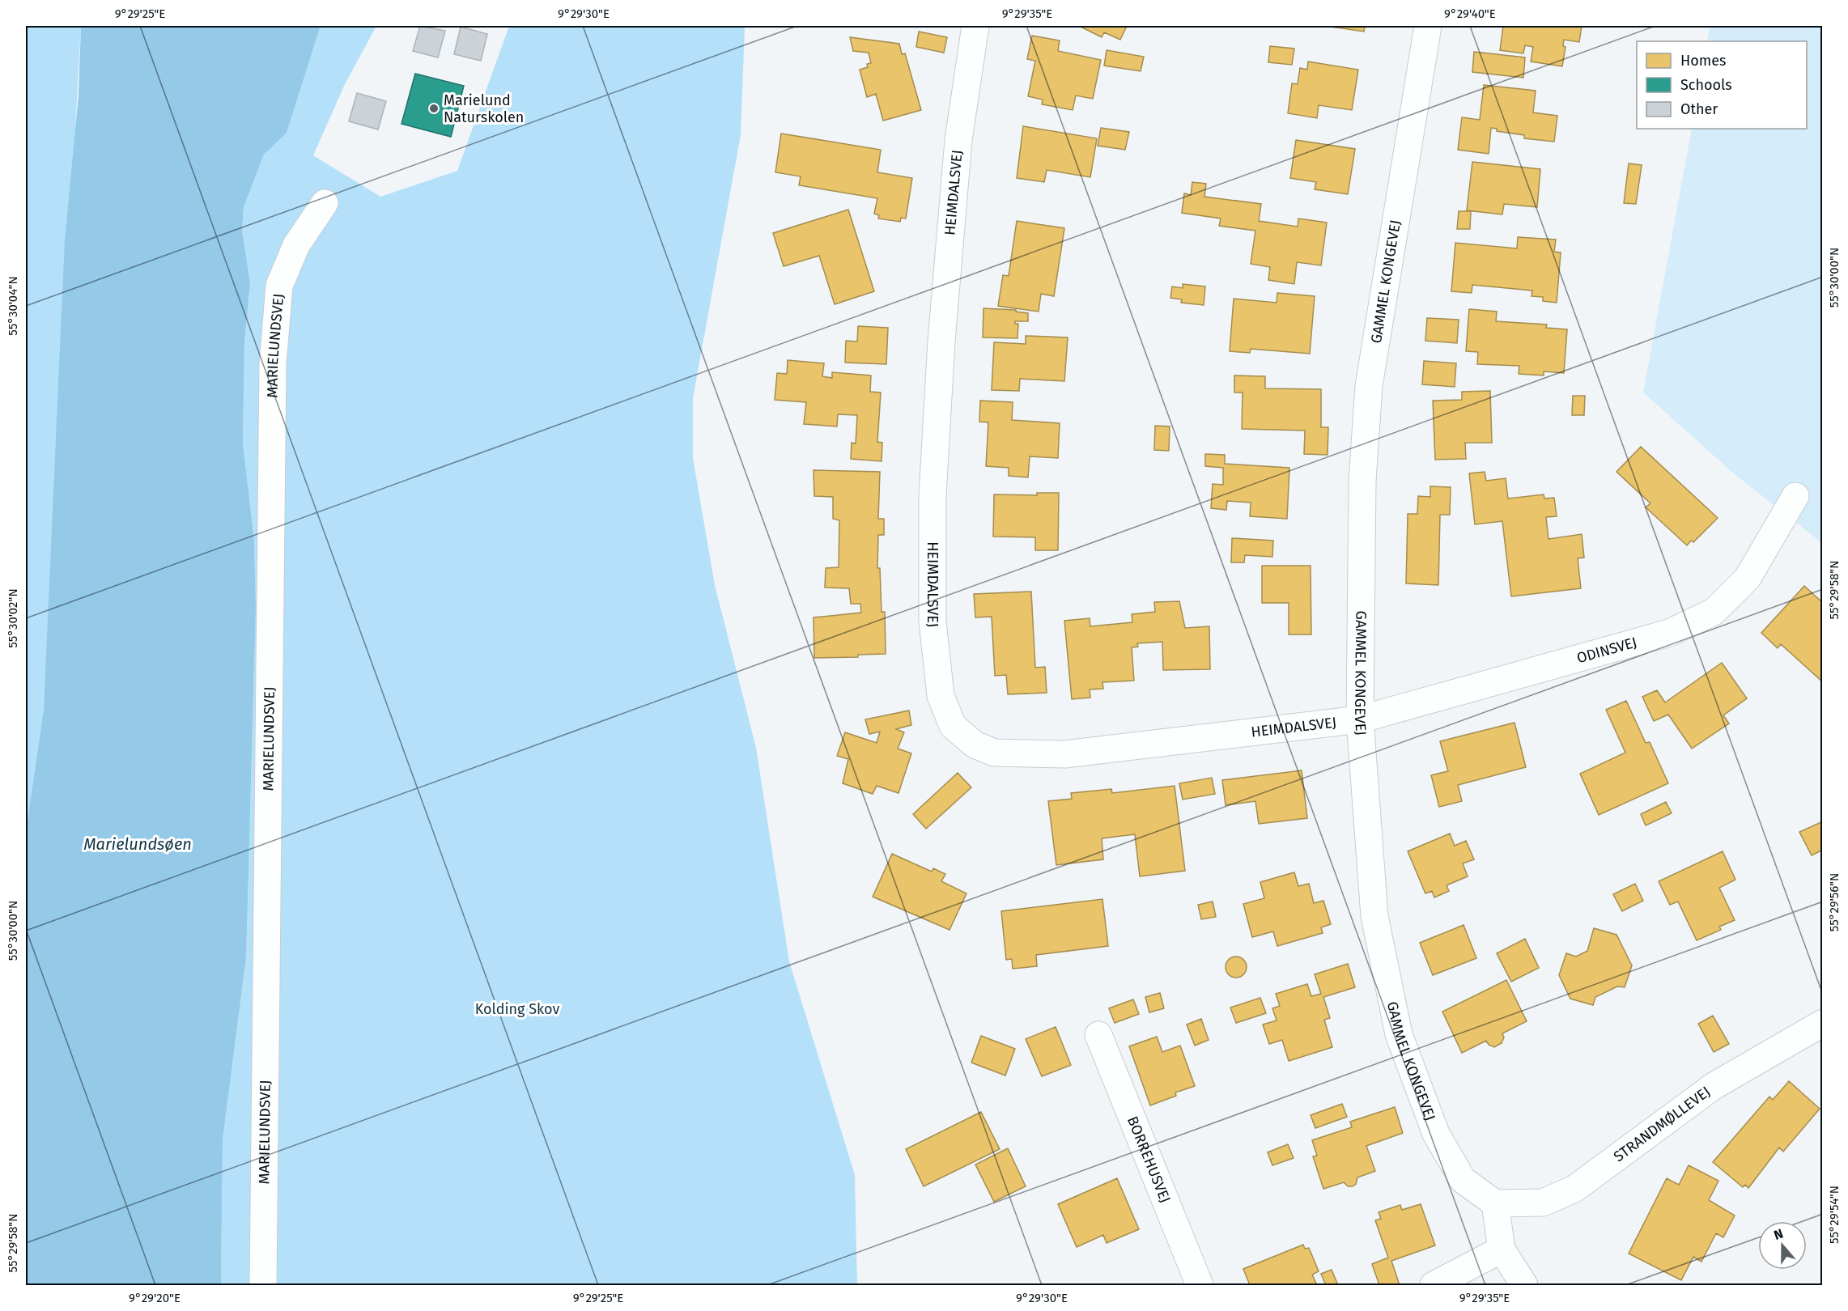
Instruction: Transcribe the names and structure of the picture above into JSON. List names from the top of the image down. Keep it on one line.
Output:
{"streets":{"street":["HEIMDALSVEJ","GAMMEL KONGEVEJ","MARIELUNDSVEJ","ODINSVEJ","STRANDMØLLEVEJ","BORREHUSVEJ"]},"crossings":[["HEIMDALSVEJ","GAMMEL KONGEVEJ"],["HEIMDALSVEJ","ODINSVEJ"],["GAMMEL KONGEVEJ","ODINSVEJ"],["GAMMEL KONGEVEJ","STRANDMØLLEVEJ"]],"water":["Marielundsøen"],"parks":["Kolding Skov"],"places":["Marielund Naturskolen"],"legend":["Homes","Schools","Other"],"north":"top","coordinates":["9°29'25\"E","9°29'30\"E","9°29'35\"E","9°29'40\"E","55°30'00\"N","55°30'04\"N","55°29'58\"N","55°30'02\"N","55°29'56\"N","55°29'54\"N","9°29'20\"E"]}
